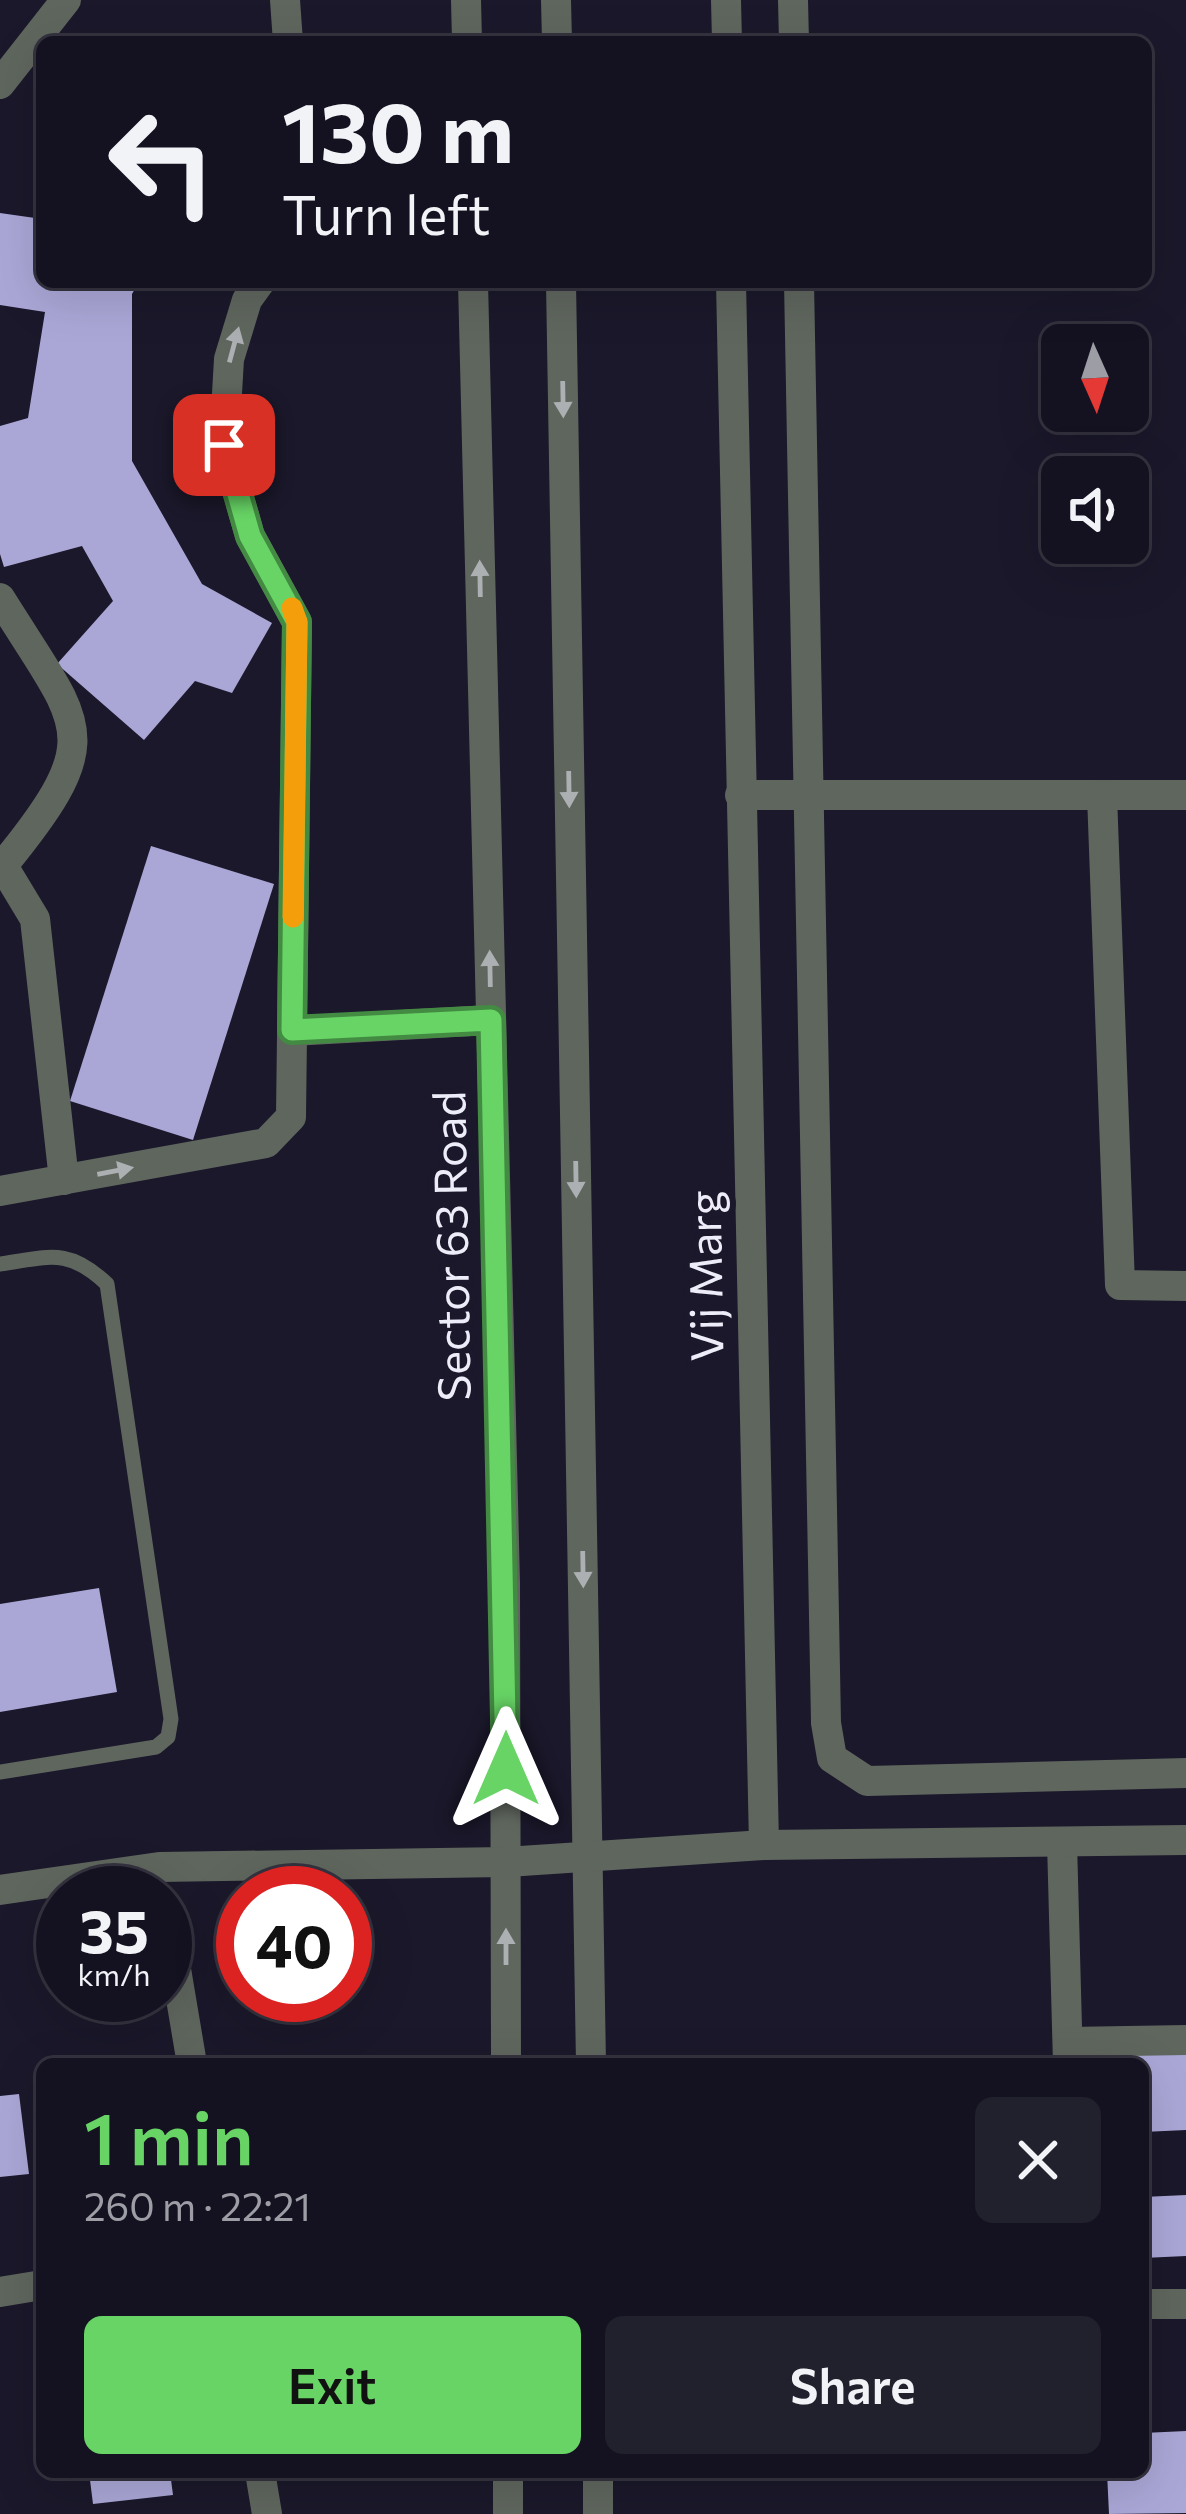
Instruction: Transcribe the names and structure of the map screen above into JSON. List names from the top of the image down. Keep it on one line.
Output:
{"streets":{"street":["Sector 63 Road","Vij Marg"]},"north":"bottom","page":{"turn":["130 m","Turn left"],"speed":"35 km/h","limit":"40","heading":["1 min","260 m · 22:21"],"buttons":["Exit","Share"]}}
